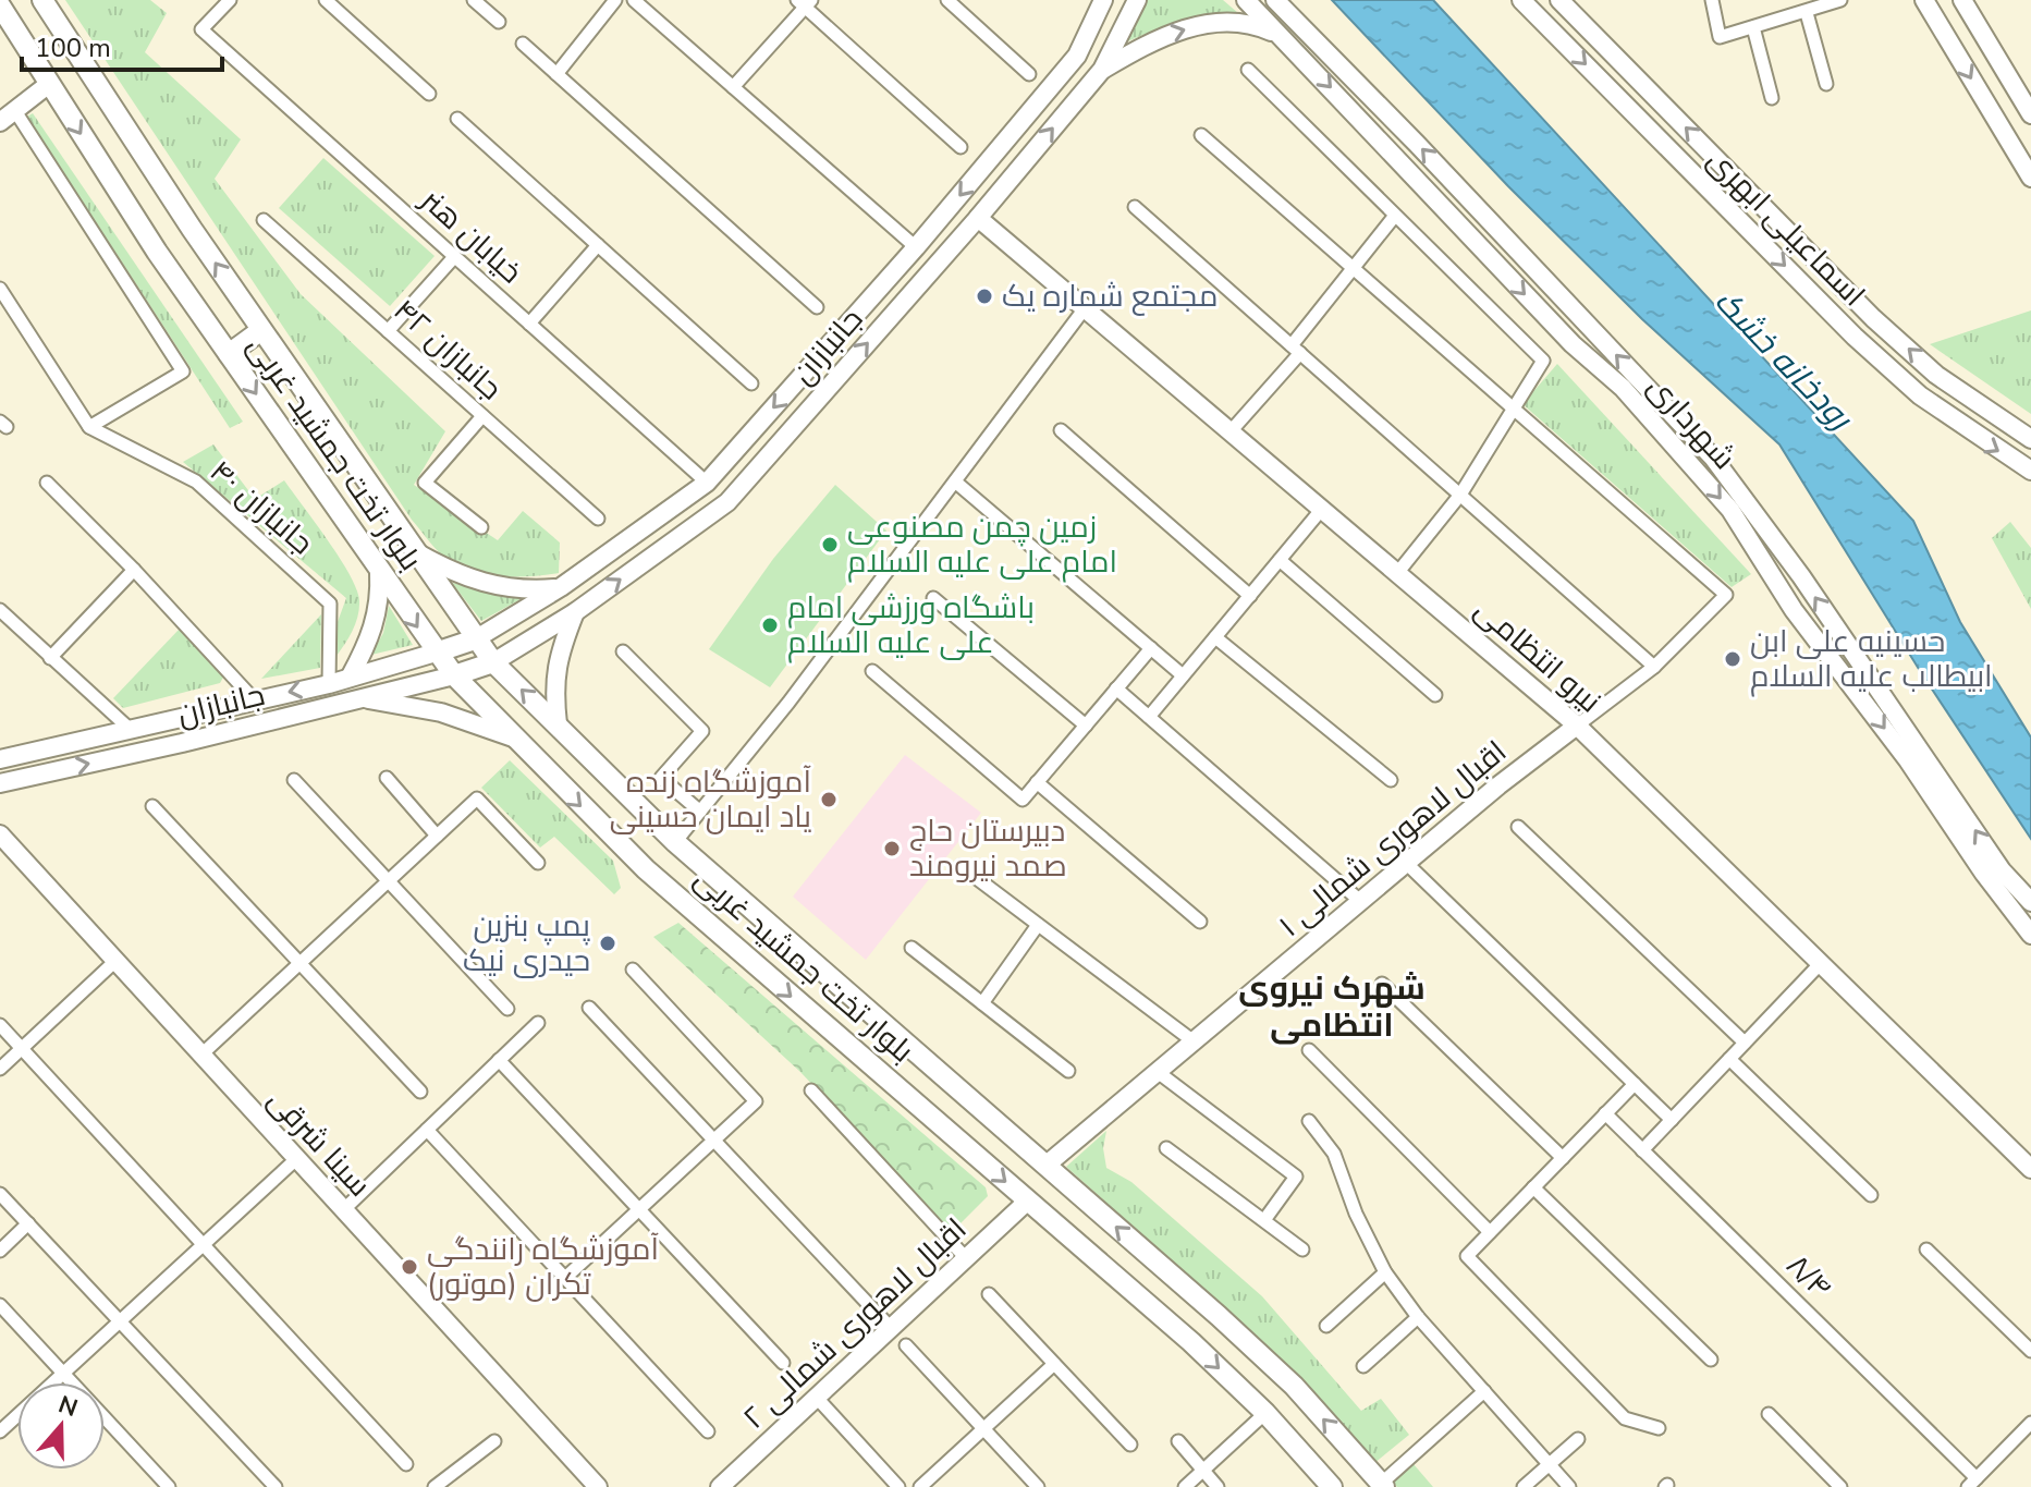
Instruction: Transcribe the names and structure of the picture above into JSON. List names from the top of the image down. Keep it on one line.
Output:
{"streets":{"main road":["بلوار تخت جمشید غربی"],"street":["اسماعیلی ابهری","خیابان هنر","جانبازان","۴۲ جانبازان","شهرداری","۴۰ جانبازان","نیرو انتظامی","اقبال لاهوری شمالی ۱","سینا شرقی","۸/۴","اقبال لاهوری شمالی ۲"]},"crossings":[["خیابان هنر","جانبازان"],["جانبازان","بلوار تخت جمشید غربی"],["جانبازان","۴۰ جانبازان"],["جانبازان","نیرو انتظامی"],["بلوار تخت جمشید غربی","اقبال لاهوری شمالی ۱"],["بلوار تخت جمشید غربی","اقبال لاهوری شمالی ۲"],["نیرو انتظامی","اقبال لاهوری شمالی ۱"]],"districts":["شهرک نیروی انتظامی"],"water":["رودخانه خشک"],"places":["مجتمع شماره یک","زمین چمن مصنوعی امام علی علیه السلام","باشگاه ورزشی امام علی علیه السلام","حسینیه علی ابن ابیطالب علیه السلام","آموزشگاه زنده یاد ایمان حسینی","دبیرستان حاج صمد نیرومند","پمپ بنزین حیدری نیک","آموزشگاه رانندگی تکران (موتور)"],"scale_bar":"100 m","north":"top"}
